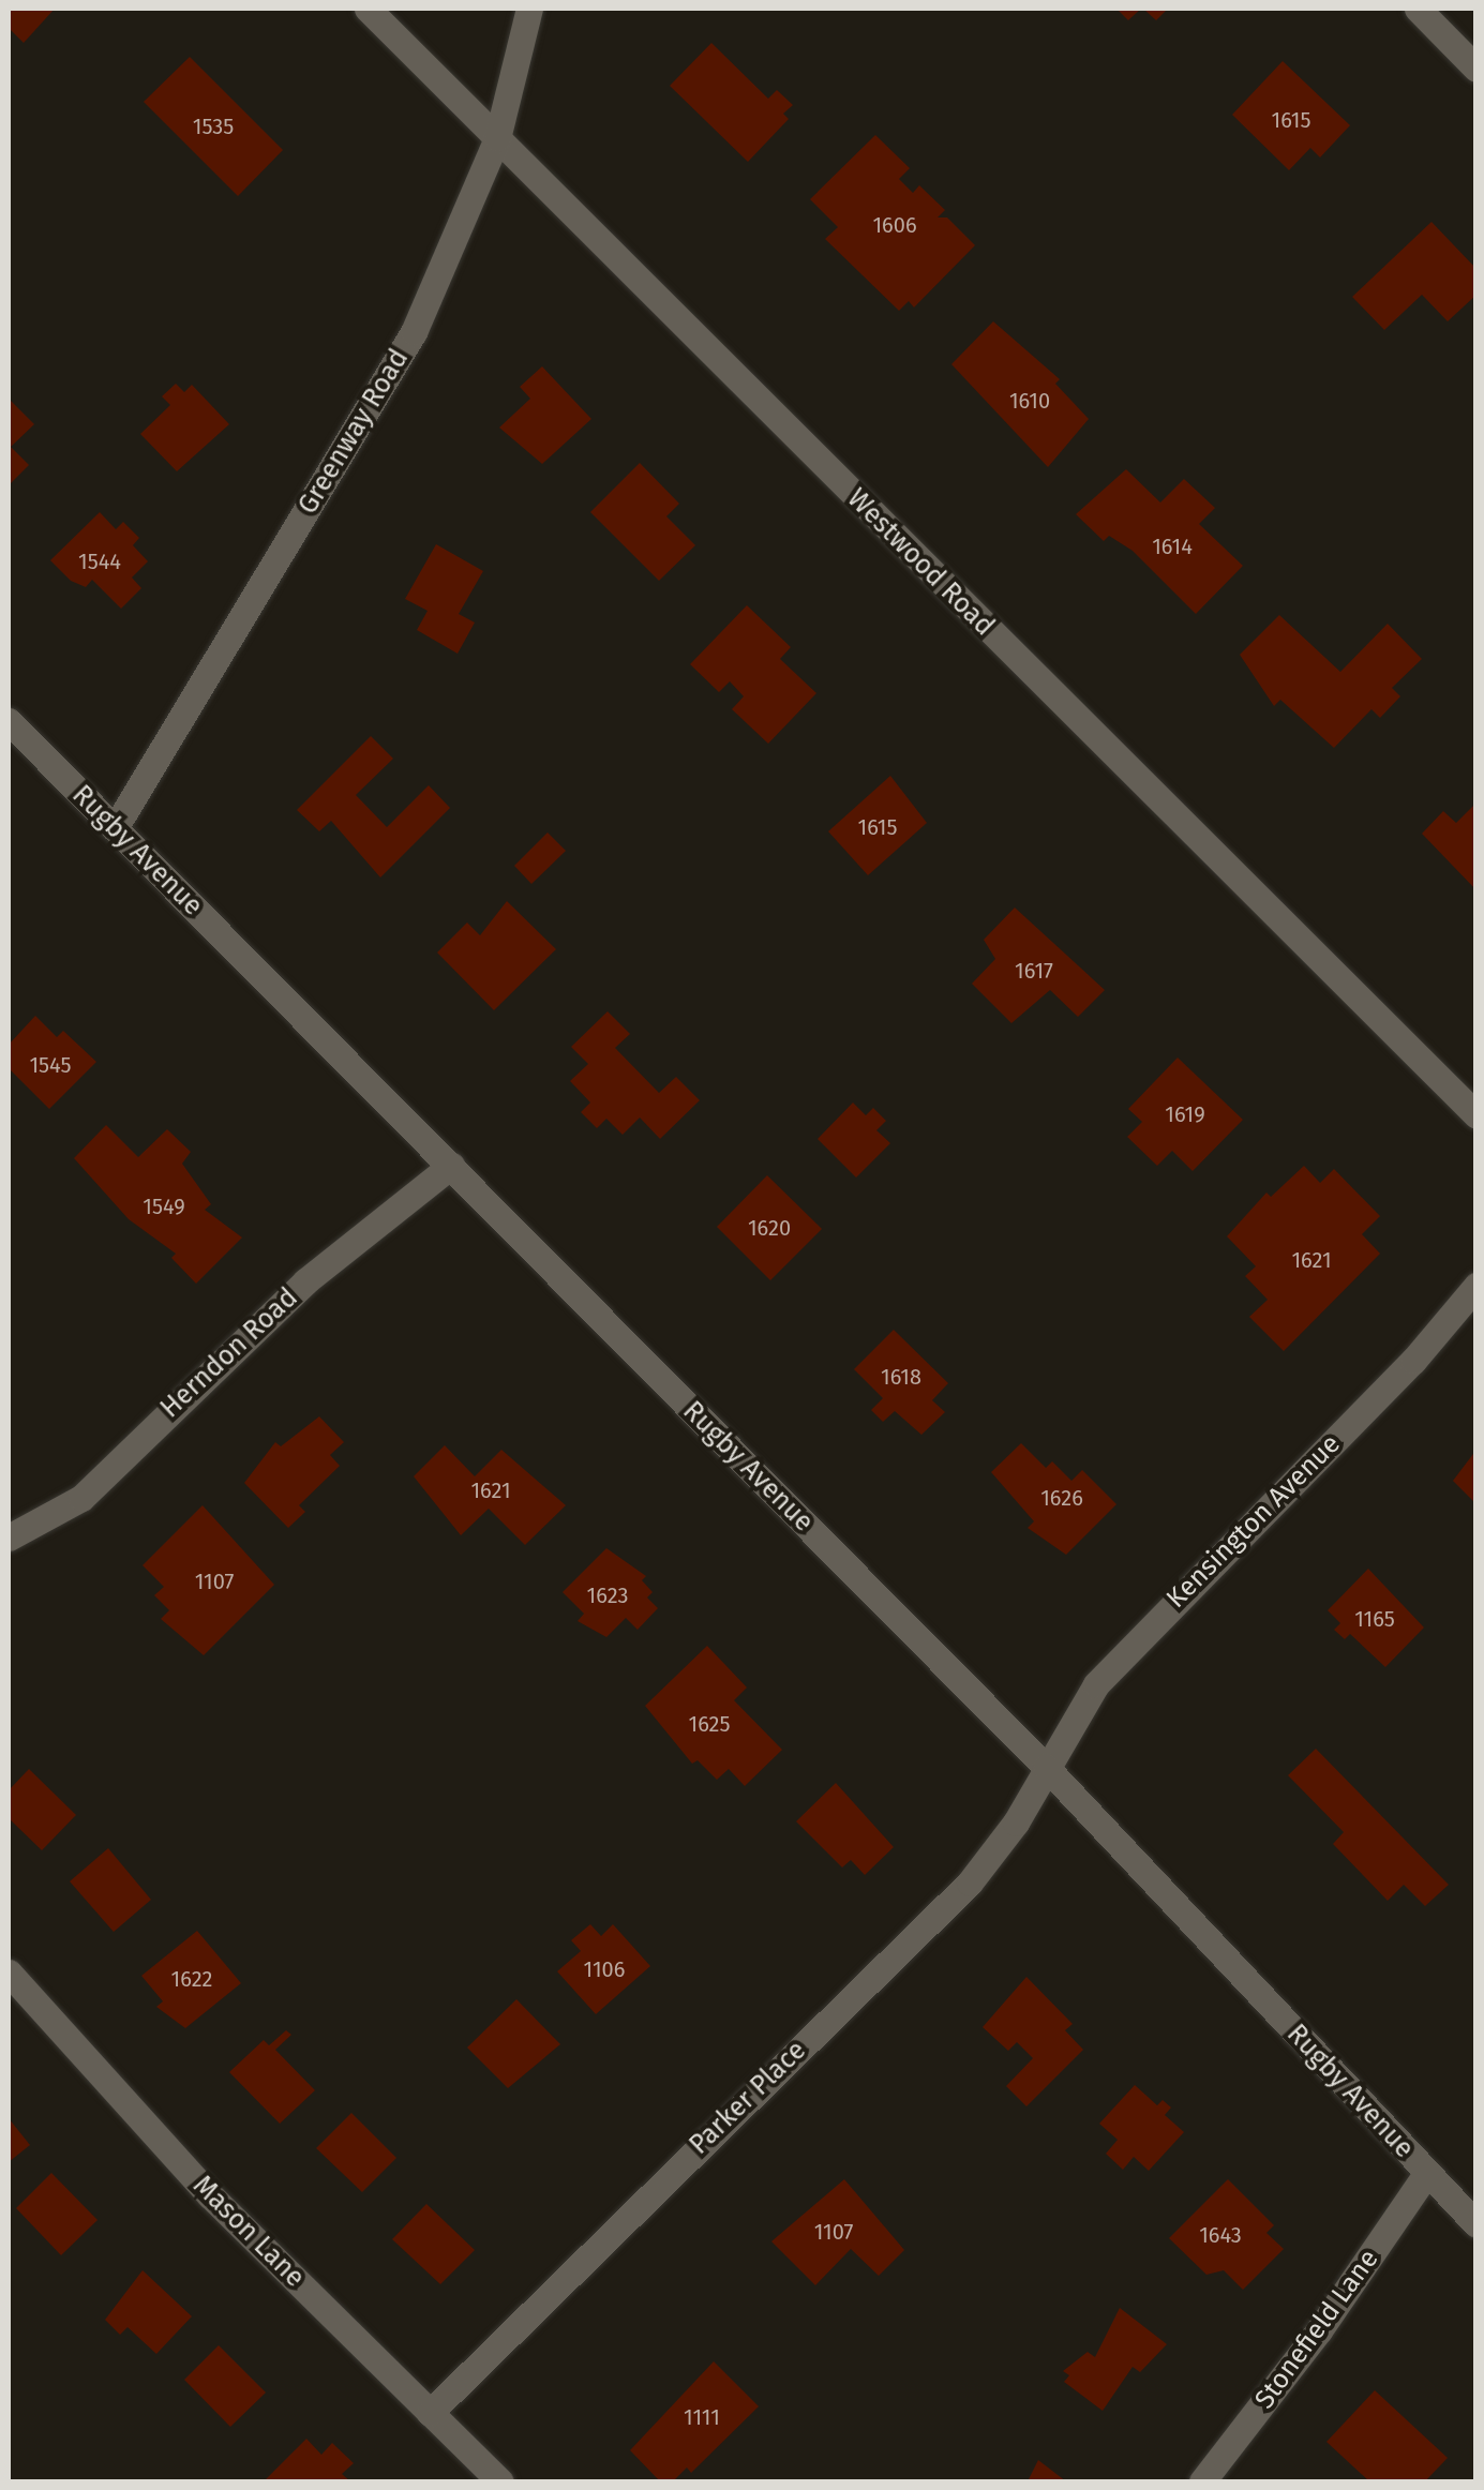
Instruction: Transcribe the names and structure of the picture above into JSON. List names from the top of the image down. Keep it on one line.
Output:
{"streets":{"street":["Greenway Road","Westwood Road","Rugby Avenue","Herndon Road","Kensington Avenue","Parker Place","Mason Lane","Stonefield Lane"]},"crossings":[["Greenway Road","Westwood Road"],["Greenway Road","Rugby Avenue"],["Rugby Avenue","Herndon Road"],["Rugby Avenue","Kensington Avenue"],["Rugby Avenue","Parker Place"],["Rugby Avenue","Stonefield Lane"],["Kensington Avenue","Parker Place"],["Parker Place","Mason Lane"]],"house_numbers":["1615","1535","1606","1610","1614","1544","1615","1617","1545","1619","1549","1620","1621","1618","1621","1626","1107","1623","1165","1625","1106","1622","1107","1643","1111"]}
